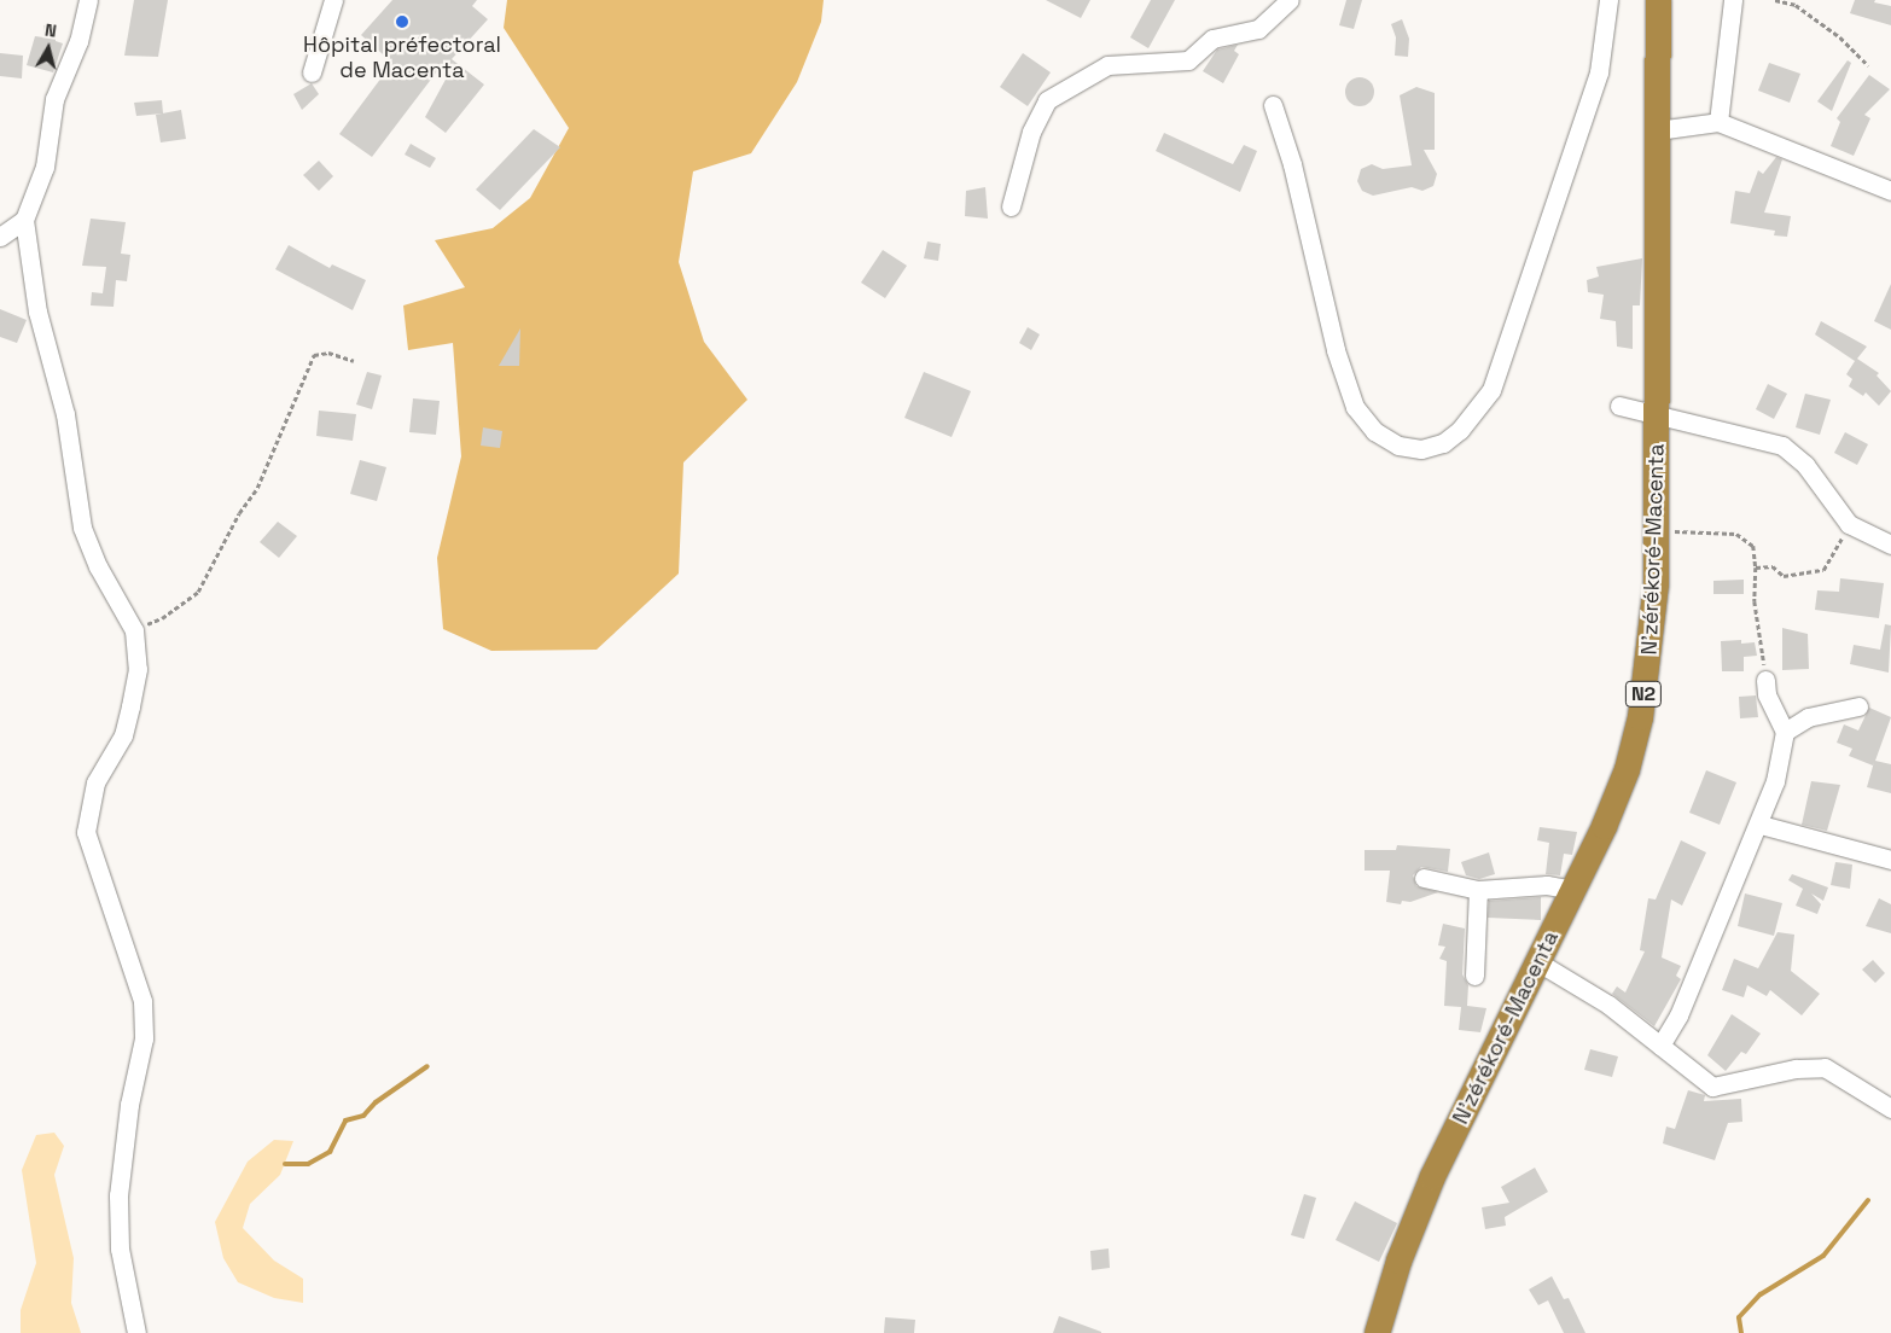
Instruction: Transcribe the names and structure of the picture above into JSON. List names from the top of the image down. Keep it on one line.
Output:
{"streets":{"highway":["N'zérékoré-Macenta","N2"]},"places":["Hôpital préfectoral de Macenta"],"north":"top"}
